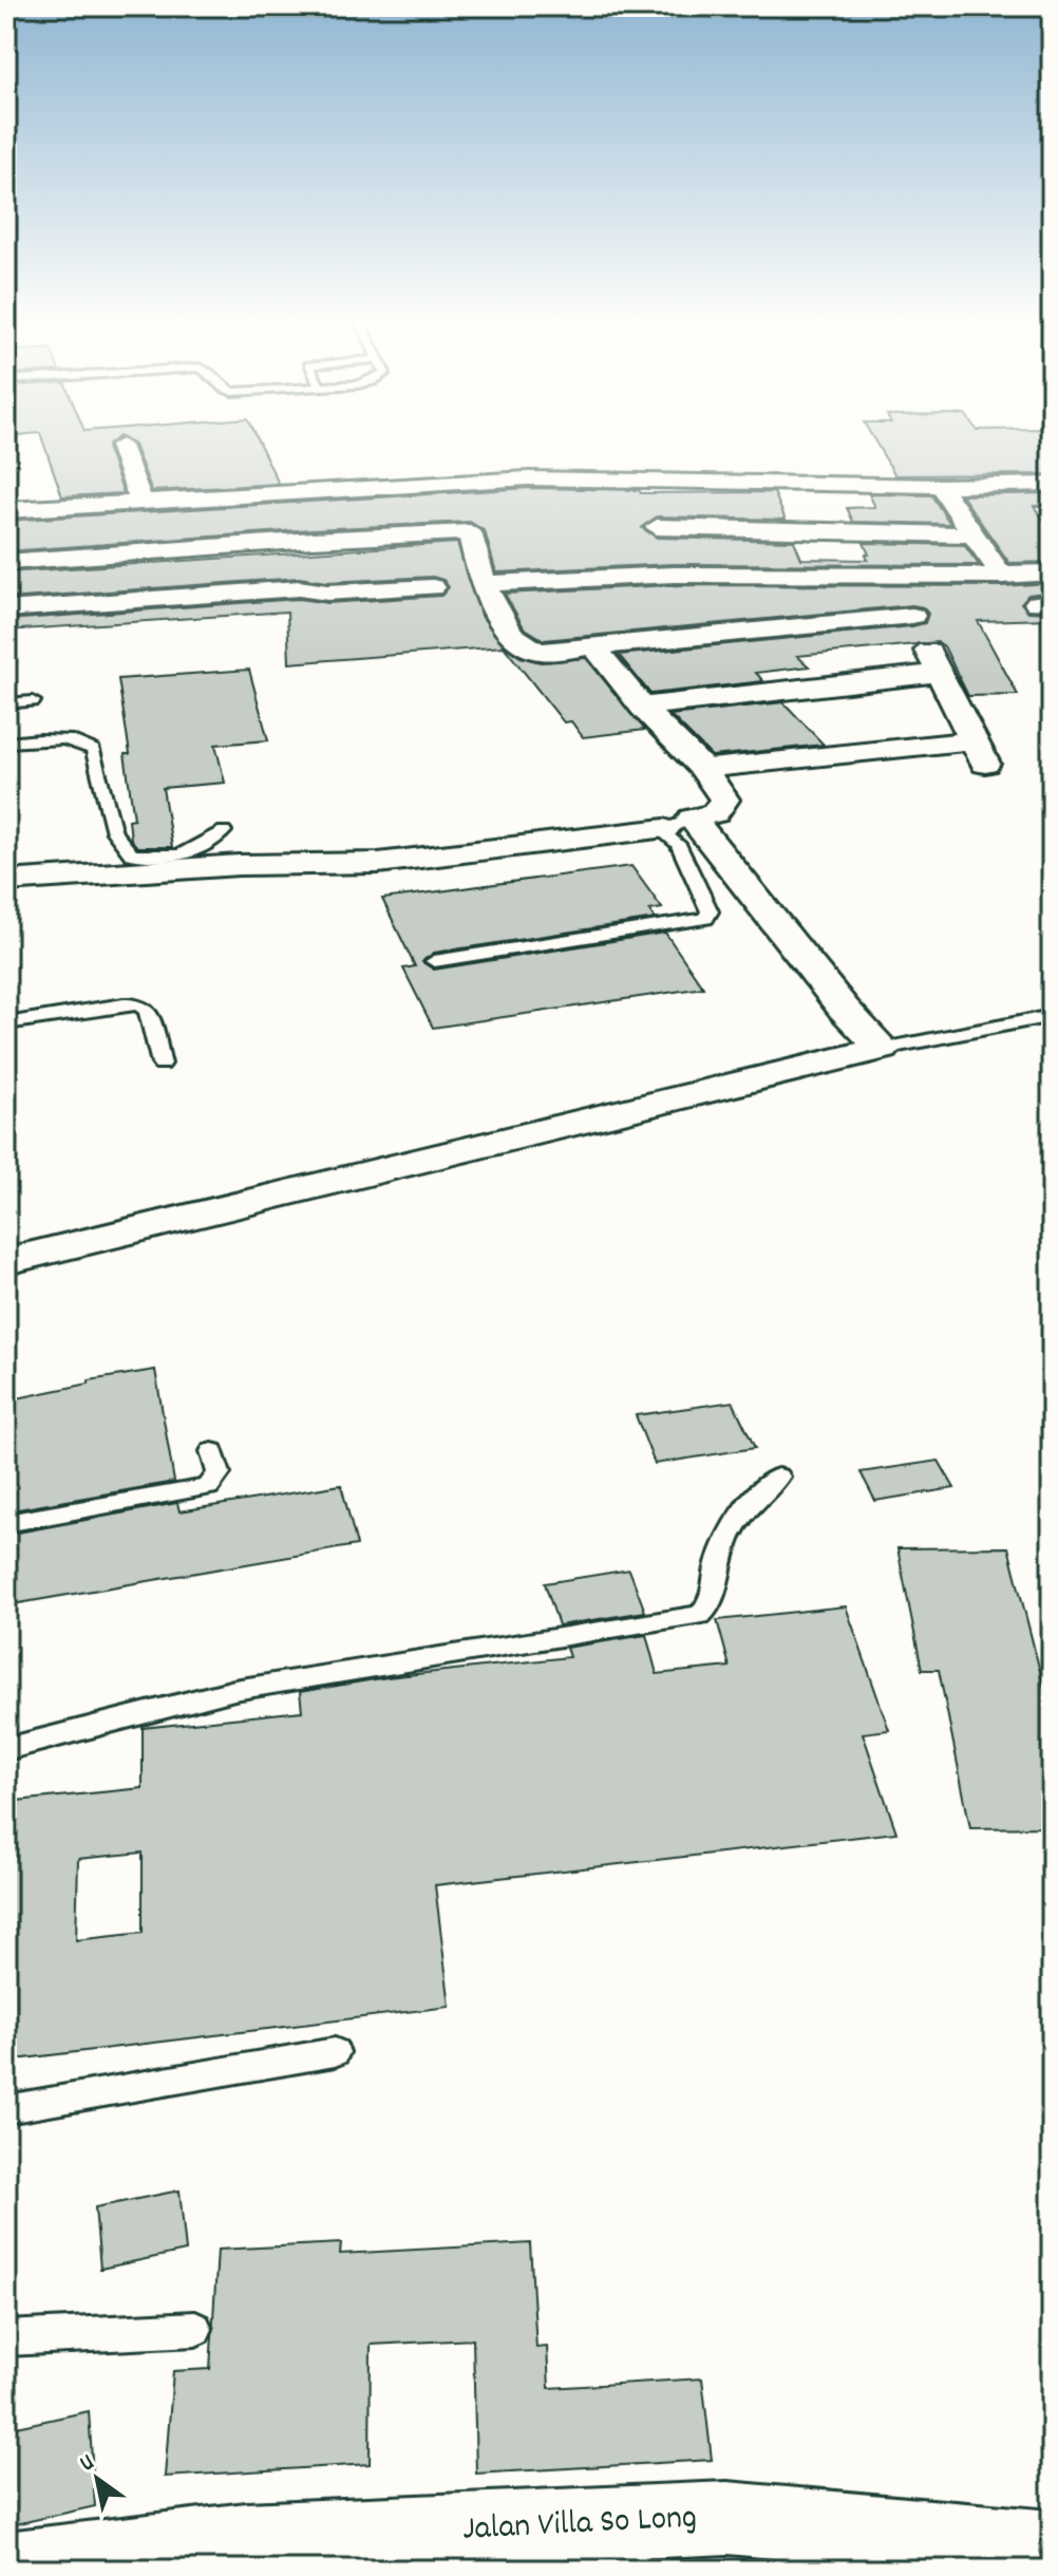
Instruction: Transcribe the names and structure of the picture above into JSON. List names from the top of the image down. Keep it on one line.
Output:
{"streets":{"street":["Jalan Villa So Long"]},"north":"top left"}
